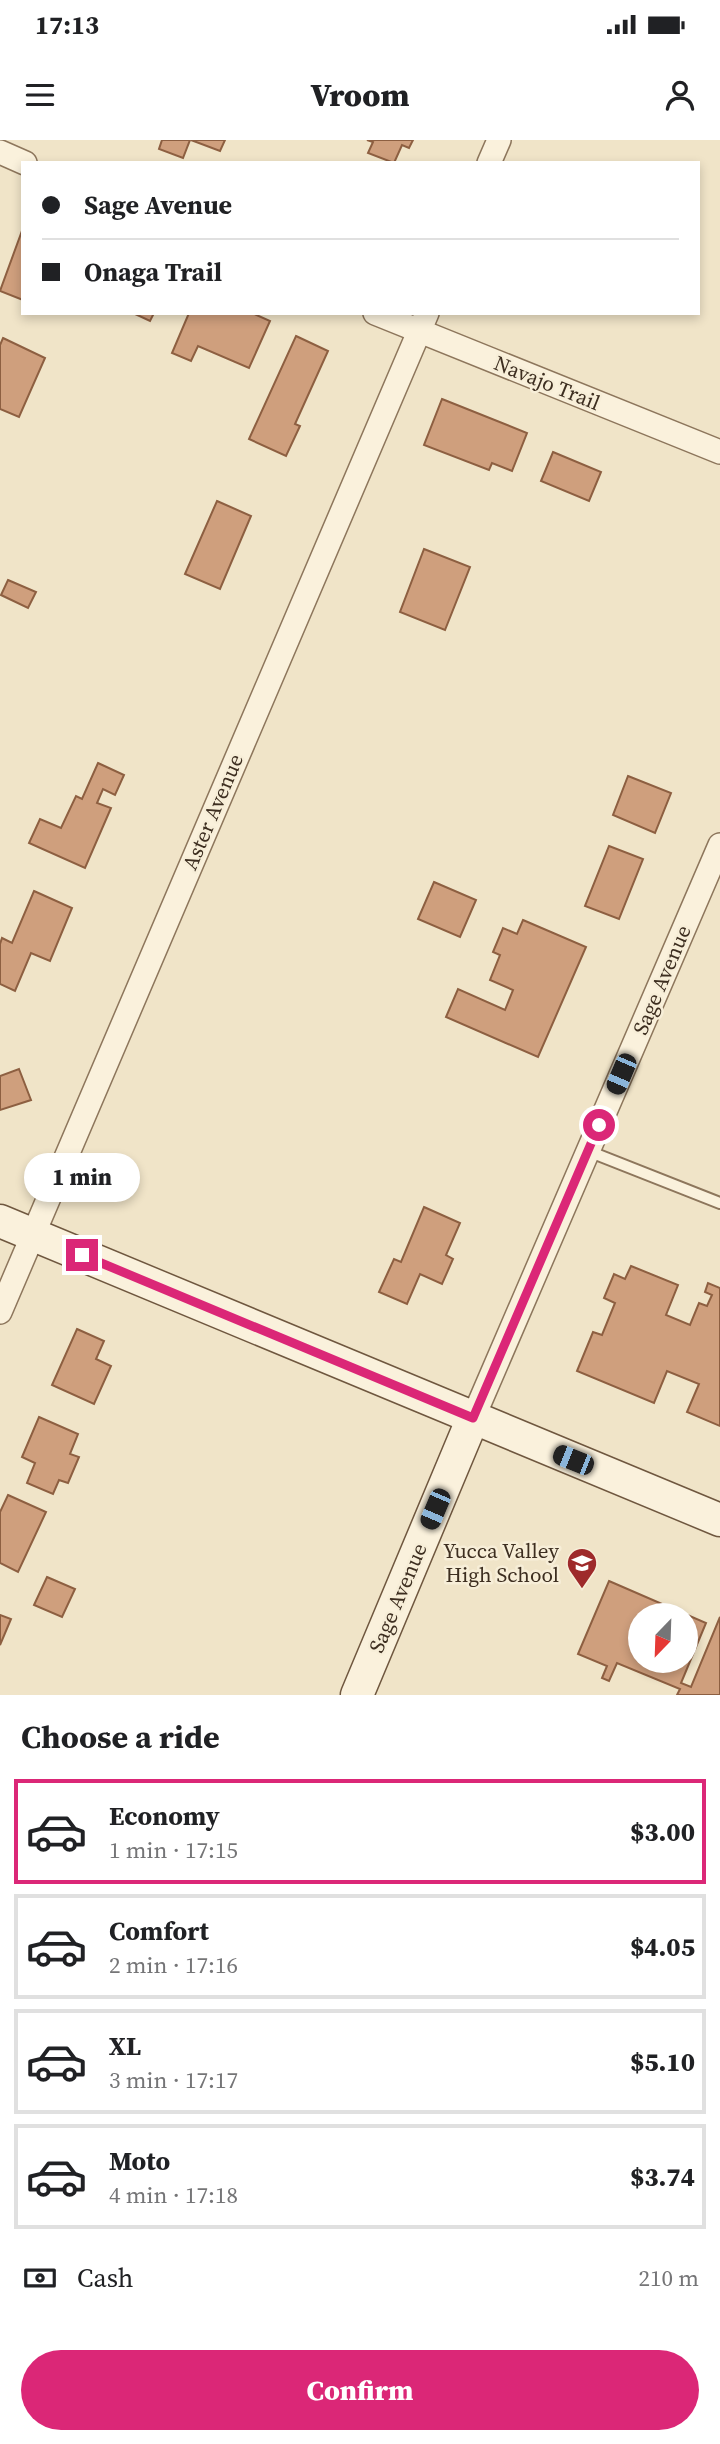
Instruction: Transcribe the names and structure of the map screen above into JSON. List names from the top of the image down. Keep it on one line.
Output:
{"streets":{"street":["Navajo Trail","Aster Avenue","Sage Avenue"]},"crossings":[["Navajo Trail","Aster Avenue"]],"places":{"school or university":["Yucca Valley High School"]},"north":"bottom left","page":{"status":"17:13","header":"Vroom","banner":["Sage Avenue","Onaga Trail"],"bubble":"1 min","heading":"Choose a ride","list":[{"name":"Economy","note":"1 min · 17:15","value":"$3.00"},{"name":"Comfort","note":"2 min · 17:16","value":"$4.05"},{"name":"XL","note":"3 min · 17:17","value":"$5.10"},{"name":"Moto","note":"4 min · 17:18","value":"$3.74"}],"pay":["Cash","210 m"],"buttons":"Confirm"}}
